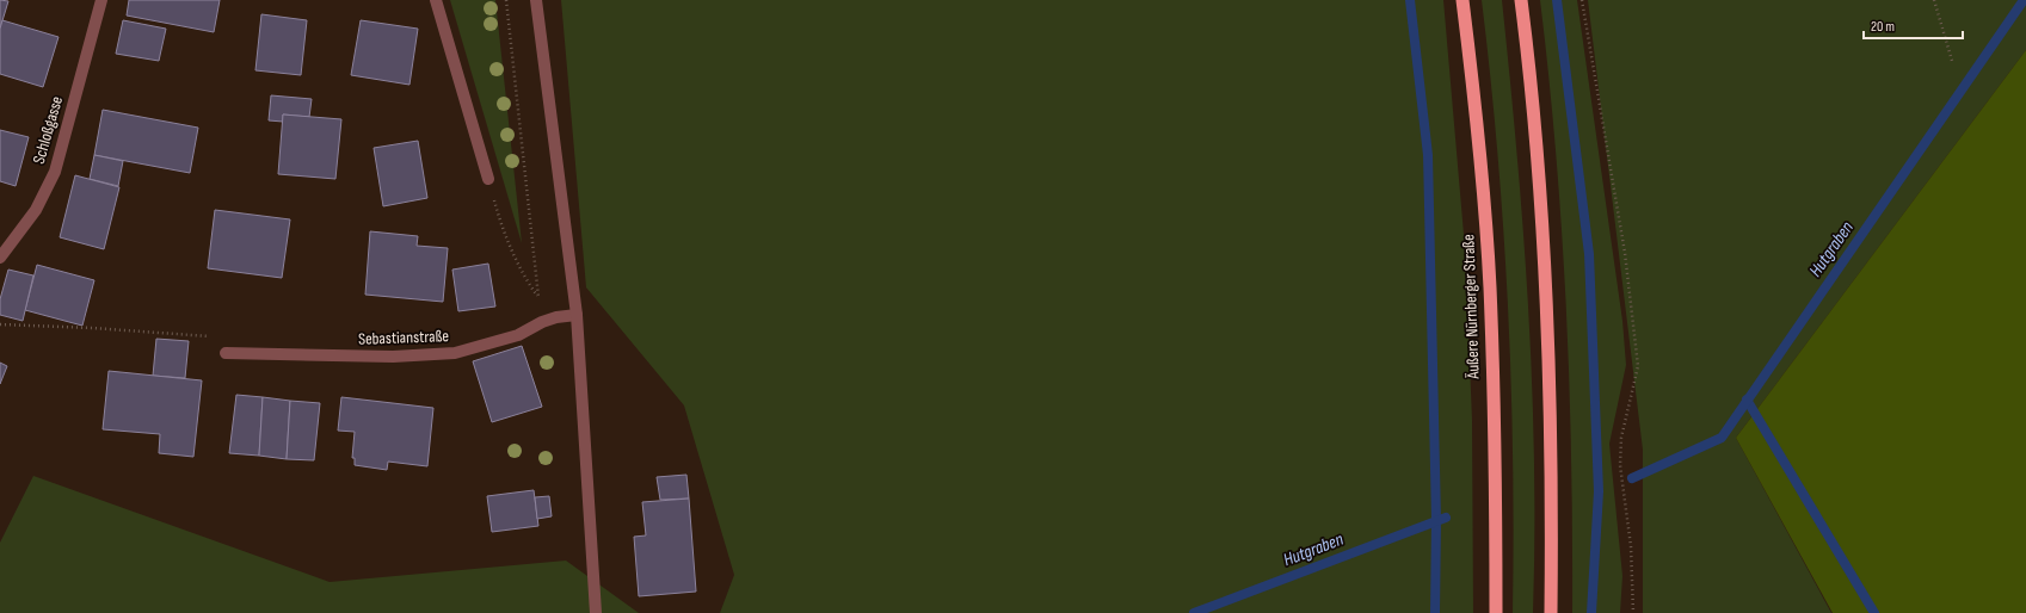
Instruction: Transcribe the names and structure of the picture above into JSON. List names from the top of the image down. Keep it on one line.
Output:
{"streets":{"highway":["Äußere Nürnberger Straße"],"street":["Schloßgasse","Sebastianstraße"]},"water":["Hutgraben"],"scale_bar":"20 m"}
